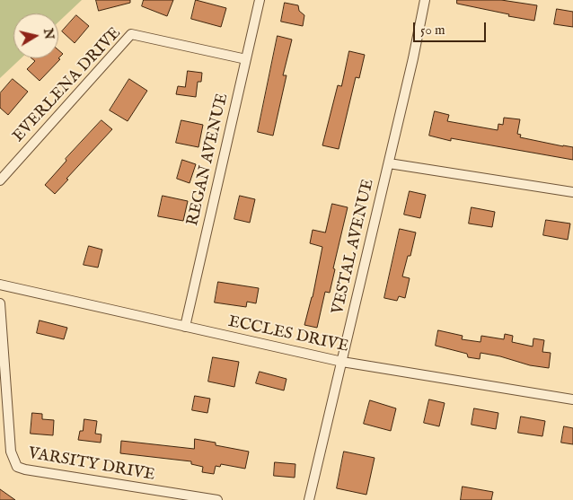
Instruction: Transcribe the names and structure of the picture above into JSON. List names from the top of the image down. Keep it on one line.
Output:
{"streets":{"street":["EVERLENA DRIVE","REGAN AVENUE","VESTAL AVENUE","ECCLES DRIVE","VARSITY DRIVE"]},"crossings":[["EVERLENA DRIVE","REGAN AVENUE"],["REGAN AVENUE","ECCLES DRIVE"],["VESTAL AVENUE","ECCLES DRIVE"]],"scale_bar":"50 m","north":"right"}
